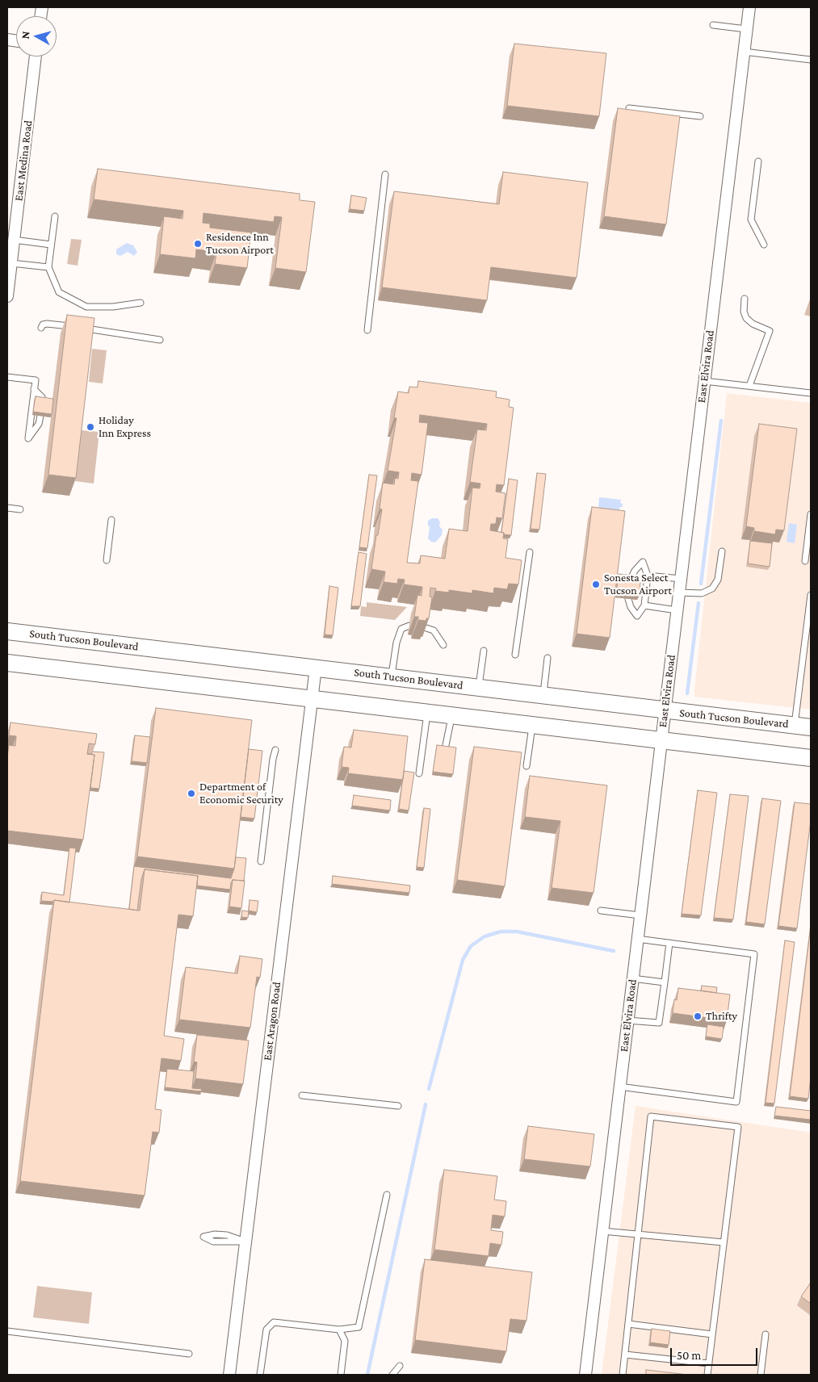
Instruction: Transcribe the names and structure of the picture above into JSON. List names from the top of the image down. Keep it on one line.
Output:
{"streets":{"main road":["South Tucson Boulevard"],"street":["East Medina Road","East Elvira Road","East Aragon Road"]},"crossings":[["East Elvira Road","South Tucson Boulevard"],["South Tucson Boulevard","East Aragon Road"]],"places":["Residence Inn Tucson Airport","Holiday Inn Express","Sonesta Select Tucson Airport","Department of Economic Security","Thrifty"],"scale_bar":"50 m","north":"left"}
